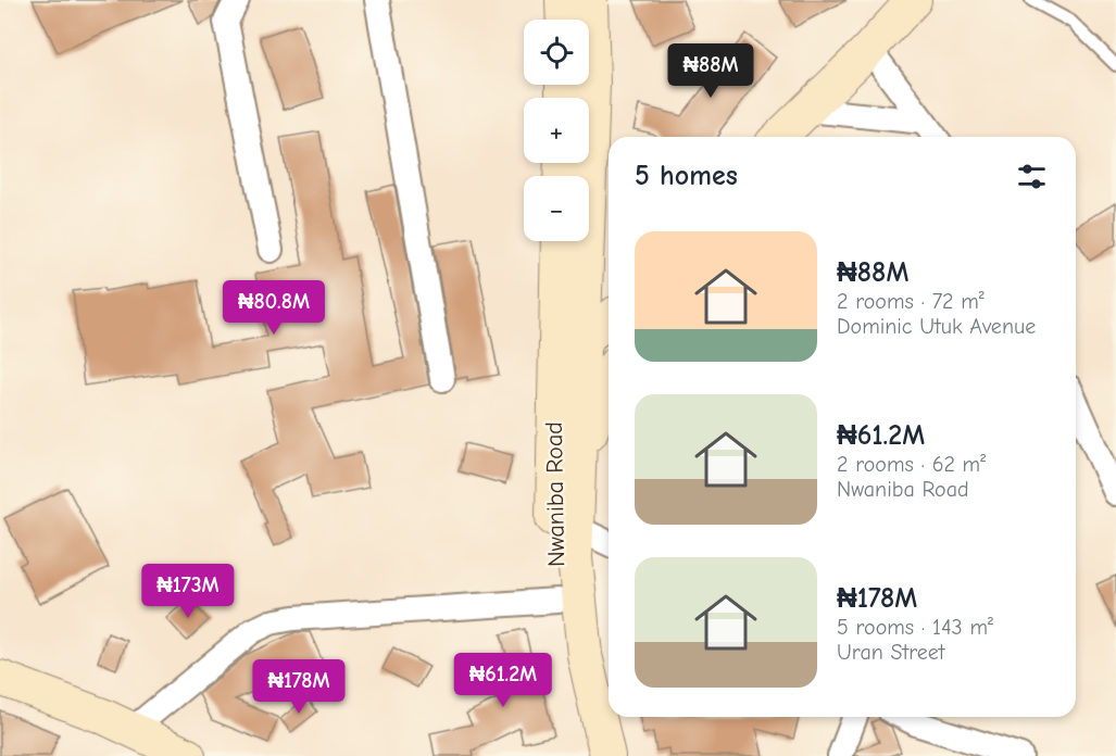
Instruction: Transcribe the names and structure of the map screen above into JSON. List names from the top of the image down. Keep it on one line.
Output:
{"streets":{"main road":["Nwaniba Road"]},"page":{"map_buttons":["+","−"],"price":["₦88M","₦80.8M","₦173M","₦61.2M","₦178M"],"heading":"5 homes","list":[{"name":"₦88M","note":"2 rooms · 72 m² · Dominic Utuk Avenue"},{"name":"₦61.2M","note":"2 rooms · 62 m² · Nwaniba Road"},{"name":"₦178M","note":"5 rooms · 143 m² · Uran Street"}]}}
